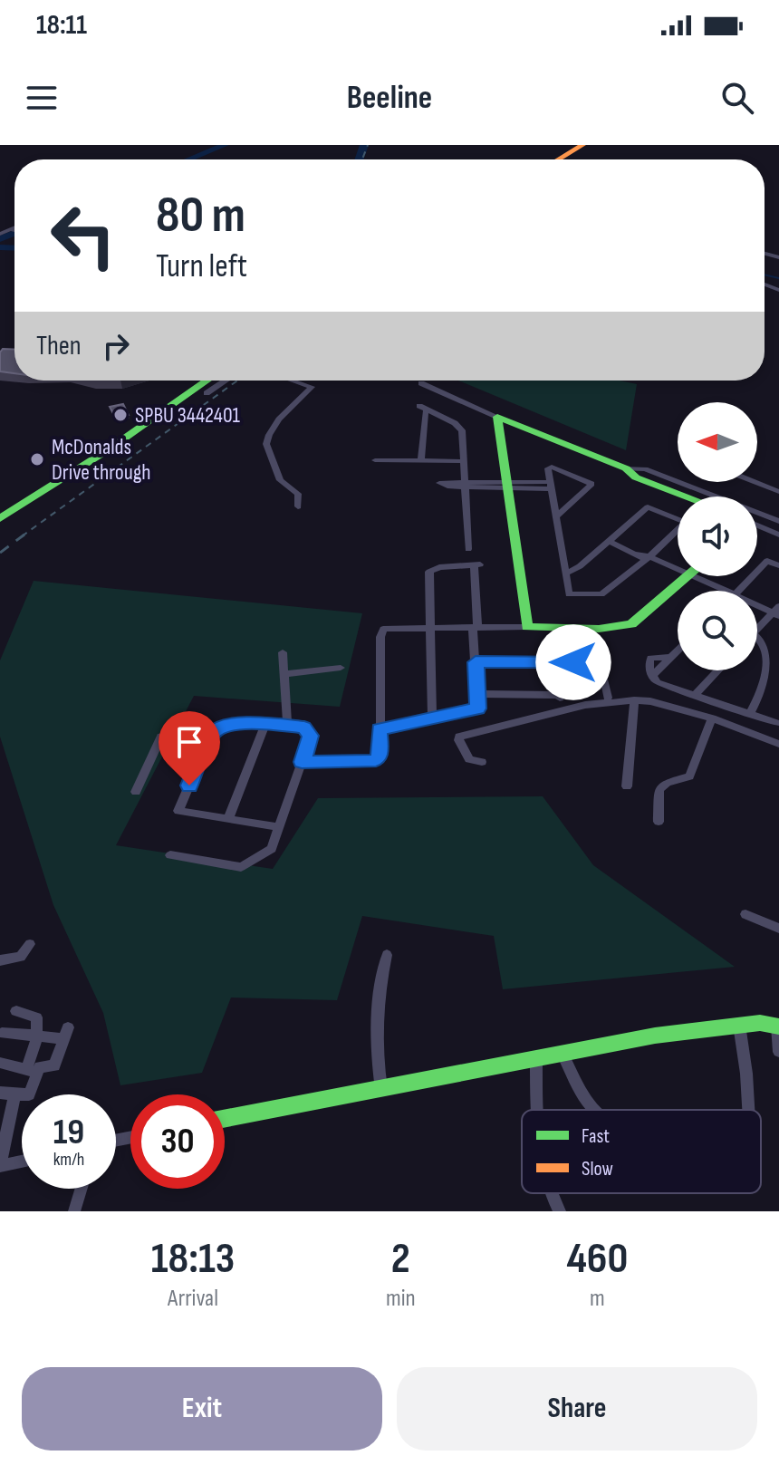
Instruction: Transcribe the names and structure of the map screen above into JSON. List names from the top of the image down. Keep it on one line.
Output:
{"places":["SPBU 3442401","McDonalds Drive through"],"legend":["Fast","Slow"],"north":"left","page":{"status":"18:11","header":"Beeline","turn":["80 m","Turn left"],"then":"Then","speed":"19 km/h","limit":"30","eta":["18:13","Arrival","2","min","460","m"],"buttons":["Exit","Share"]}}
